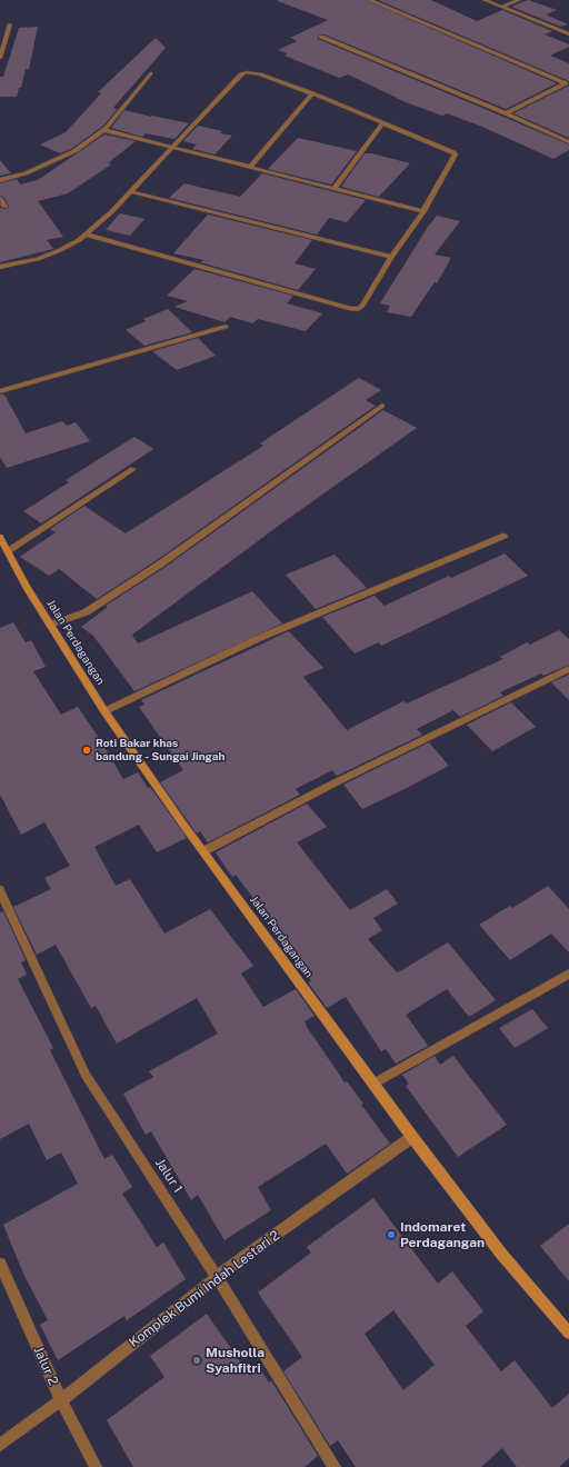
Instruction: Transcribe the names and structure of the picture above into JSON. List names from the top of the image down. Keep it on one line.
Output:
{"streets":{"street":["Jalan Perdagangan","Jalur 1","Komplek Bumi Indah Lestari 2","Jalur 2"]},"crossings":[["Jalan Perdagangan","Komplek Bumi Indah Lestari 2"],["Jalur 1","Komplek Bumi Indah Lestari 2"],["Komplek Bumi Indah Lestari 2","Jalur 2"]],"places":["Roti Bakar khas bandung - Sungai Jingah","Indomaret Perdagangan","Musholla Syahfitri"]}
